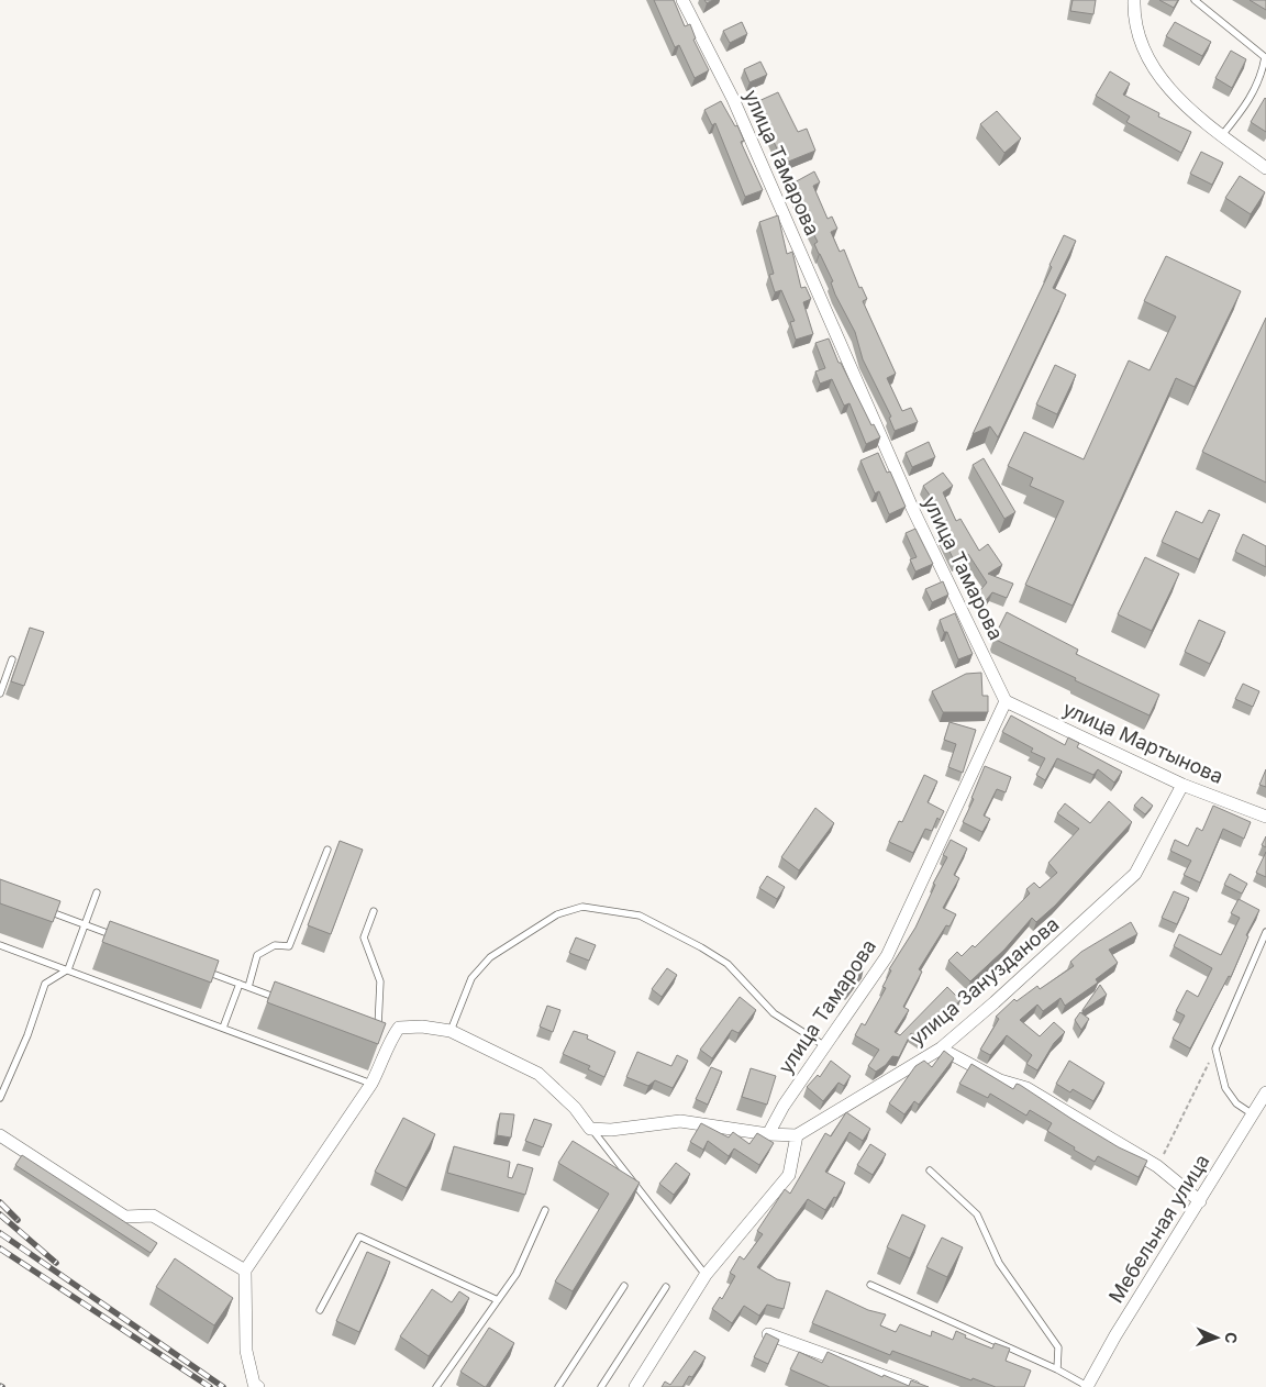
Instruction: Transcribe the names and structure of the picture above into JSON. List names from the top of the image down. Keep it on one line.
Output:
{"streets":{"street":["улица Тамарова","улица Мартынова","улица Занузданова","Мебельная улица"]},"crossings":[["улица Тамарова","улица Мартынова"],["улица Мартынова","улица Занузданова"]],"north":"right"}
